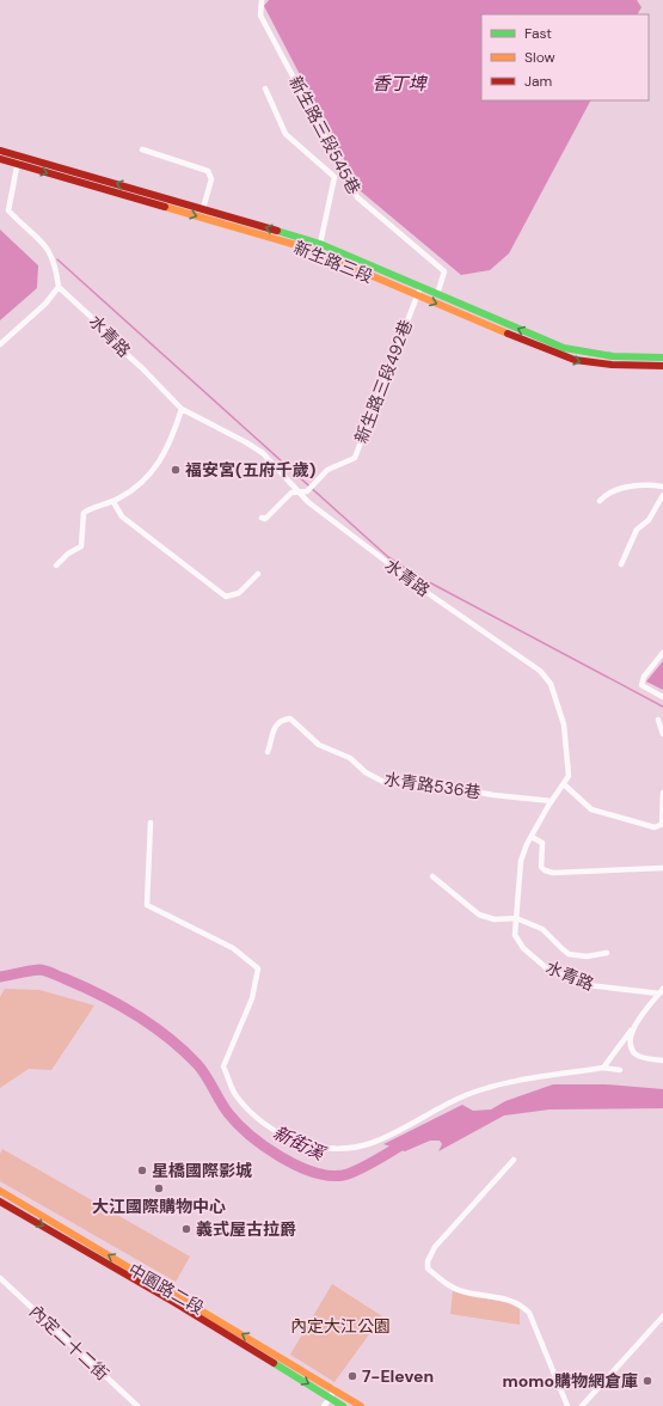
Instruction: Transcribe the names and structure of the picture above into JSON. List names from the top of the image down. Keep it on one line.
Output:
{"streets":{"main road":["新生路三段","中園路二段"],"street":["新生路三段545巷","水青路","新生路三段492巷","水青路536巷","內定二十二街"]},"crossings":[["新生路三段545巷","新生路三段"],["新生路三段","新生路三段492巷"],["水青路","新生路三段492巷"],["水青路","水青路536巷"]],"water":["香丁埤","新街溪"],"parks":["內定大江公園"],"places":["福安宮(五府千歲)","星橋國際影城","大江國際購物中心","義式屋古拉爵","7-Eleven","momo購物網倉庫"],"legend":["Fast","Slow","Jam"]}
